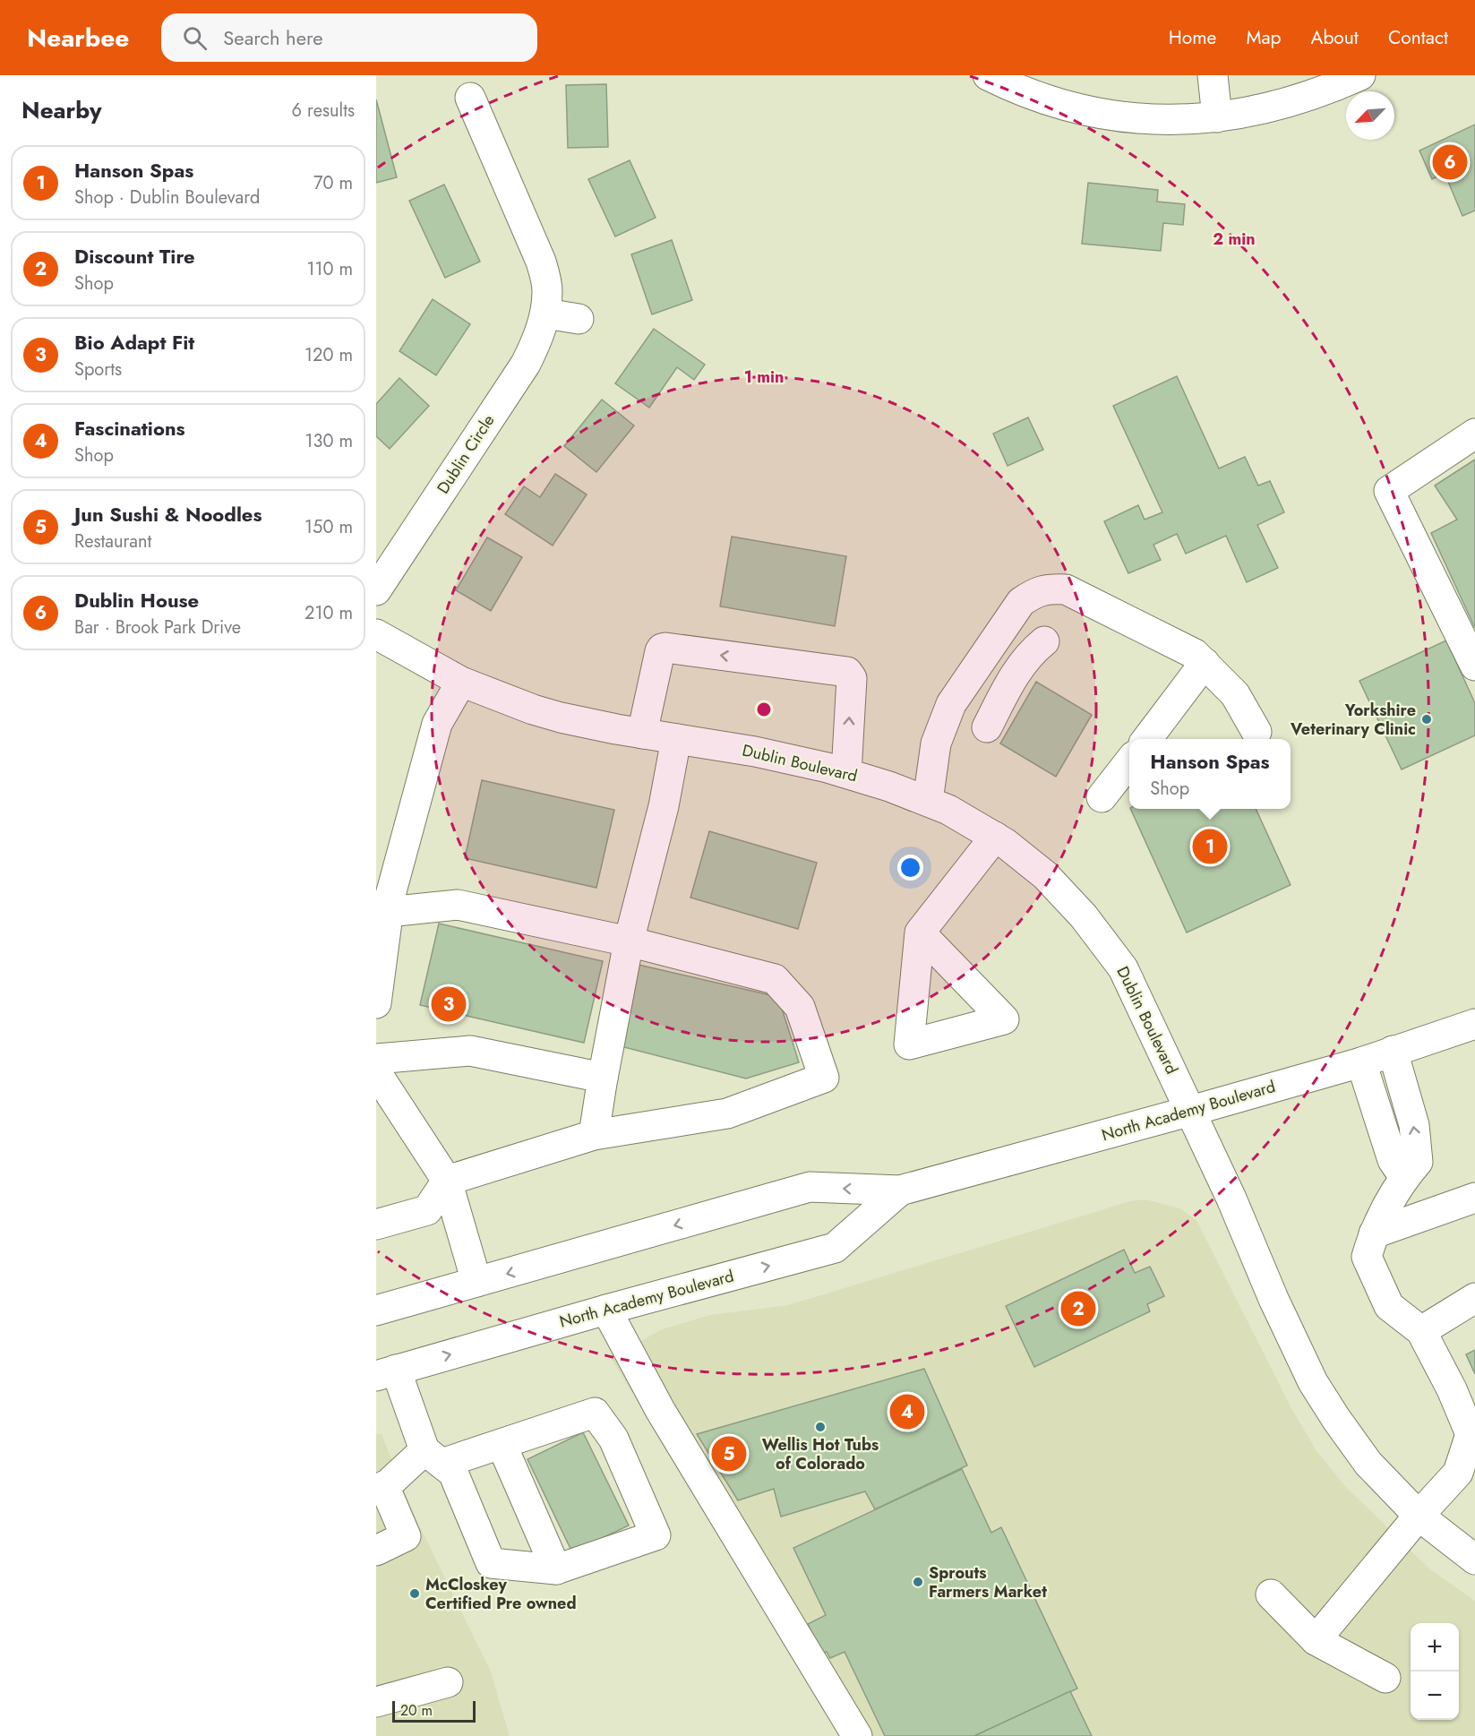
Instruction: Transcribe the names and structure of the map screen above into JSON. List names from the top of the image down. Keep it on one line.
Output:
{"streets":{"main road":["Dublin Circle","Dublin Boulevard","North Academy Boulevard"]},"crossings":[["Dublin Boulevard","North Academy Boulevard"]],"places":["Yorkshire Veterinary Clinic","Wellis Hot Tubs of Colorado","Sprouts Farmers Market","McCloskey Certified Pre owned"],"scale_bar":"20 m","north":"bottom left","page":{"header":"Nearbee","search":"Search here","nav":["Home","Map","About","Contact"],"heading":["Nearby","6 results"],"pins":["6","1","3","2","4","5"],"list":[{"mark":"1","name":"Hanson Spas","note":"Shop · Dublin Boulevard","value":"70 m"},{"mark":"2","name":"Discount Tire","note":"Shop","value":"110 m"},{"mark":"3","name":"Bio Adapt Fit","note":"Sports","value":"120 m"},{"mark":"4","name":"Fascinations","note":"Shop","value":"130 m"},{"mark":"5","name":"Jun Sushi & Noodles","note":"Restaurant","value":"150 m"},{"mark":"6","name":"Dublin House","note":"Bar · Brook Park Drive","value":"210 m"}],"popup":["Hanson Spas","Shop"],"map_buttons":["+","−"],"scale":"20 m"},"rings":["2 min","1 min"]}
